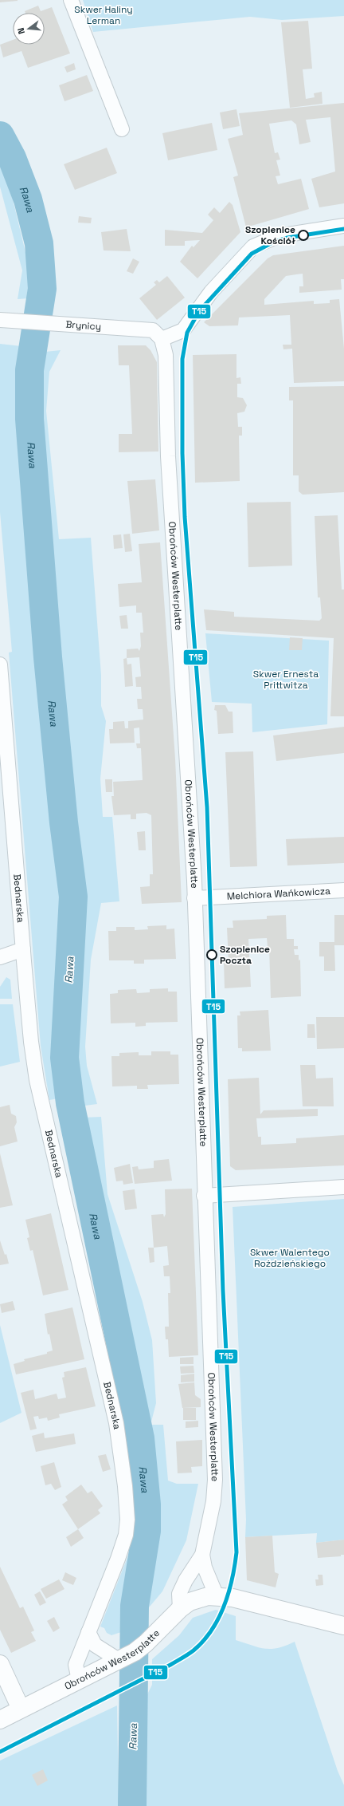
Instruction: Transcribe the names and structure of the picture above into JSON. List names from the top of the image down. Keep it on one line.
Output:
{"streets":{"street":["Brynicy","Obrońców Westerplatte","Melchiora Wańkowicza","Bednarska"]},"crossings":[["Brynicy","Obrońców Westerplatte"],["Obrońców Westerplatte","Melchiora Wańkowicza"],["Obrońców Westerplatte","Bednarska"]],"water":["Rawa"],"parks":["Skwer Haliny Lerman","Skwer Ernesta Prittwitza","Skwer Walentego Roździeńskiego"],"places":["Szopienice Kościół","Szopienice Poczta"],"lines":["transit line T15"],"north":"left"}
